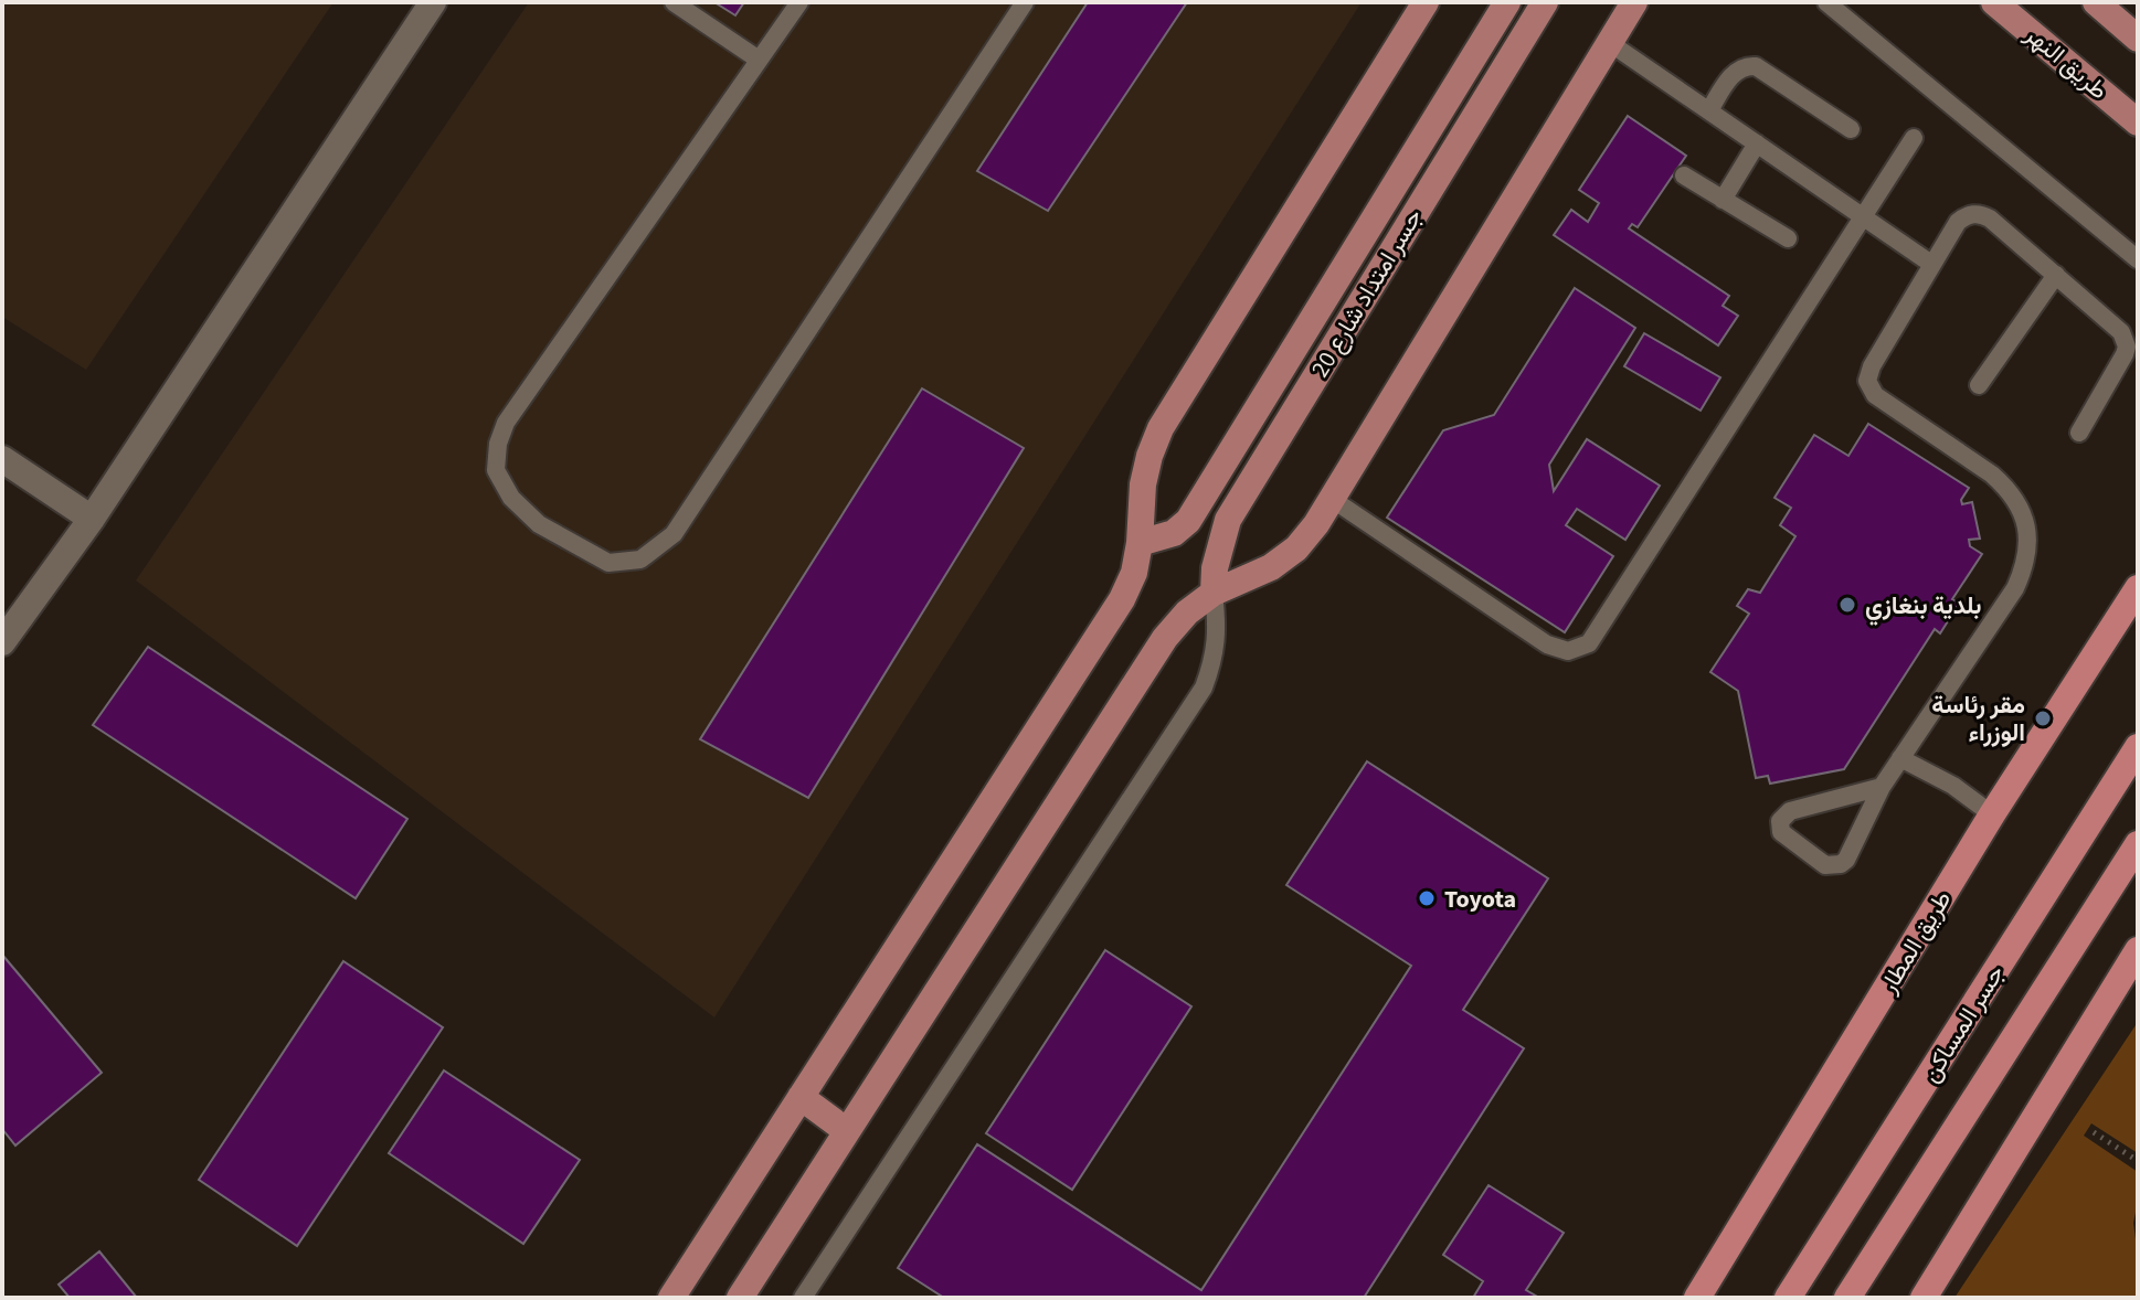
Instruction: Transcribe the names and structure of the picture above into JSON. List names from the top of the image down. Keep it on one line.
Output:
{"streets":{"highway":["طريق المطار","جسر المساكن"],"main road":["طريق النهر","جسر امتداد شارع 20"]},"places":["بلدية بنغازي","مقر رئاسة الوزراء","Toyota"]}
